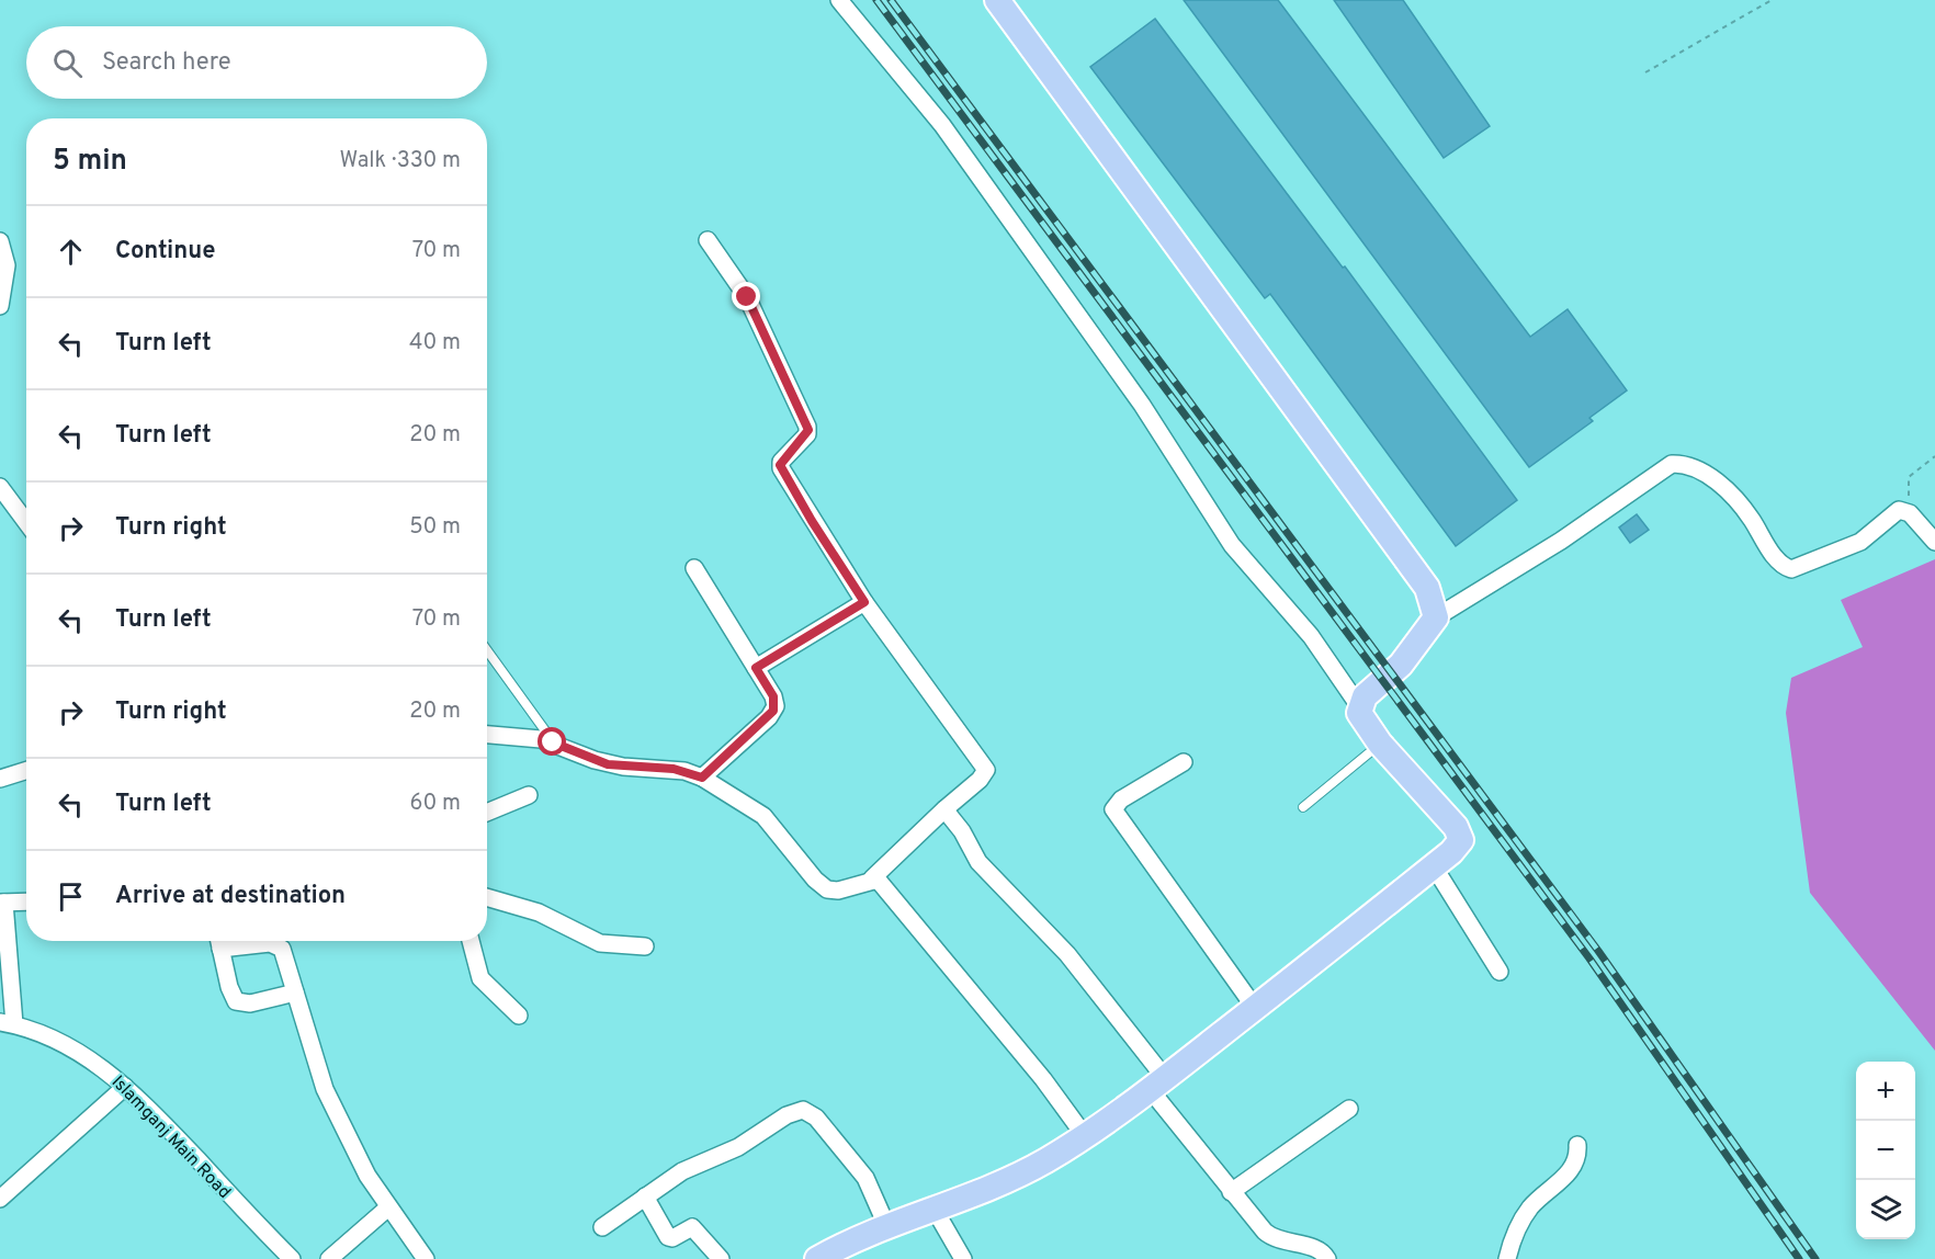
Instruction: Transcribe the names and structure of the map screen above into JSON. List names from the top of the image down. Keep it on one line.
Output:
{"streets":{"street":["Islamganj Main Road"]},"page":{"search":"Search here","heading":["5 min","Walk · 330 m"],"list":[["Continue","70 m"],["Turn left","40 m"],["Turn left","20 m"],["Turn right","50 m"],["Turn left","70 m"],["Turn right","20 m"],["Turn left","60 m"],"Arrive at destination"],"map_buttons":["+","−"]}}
